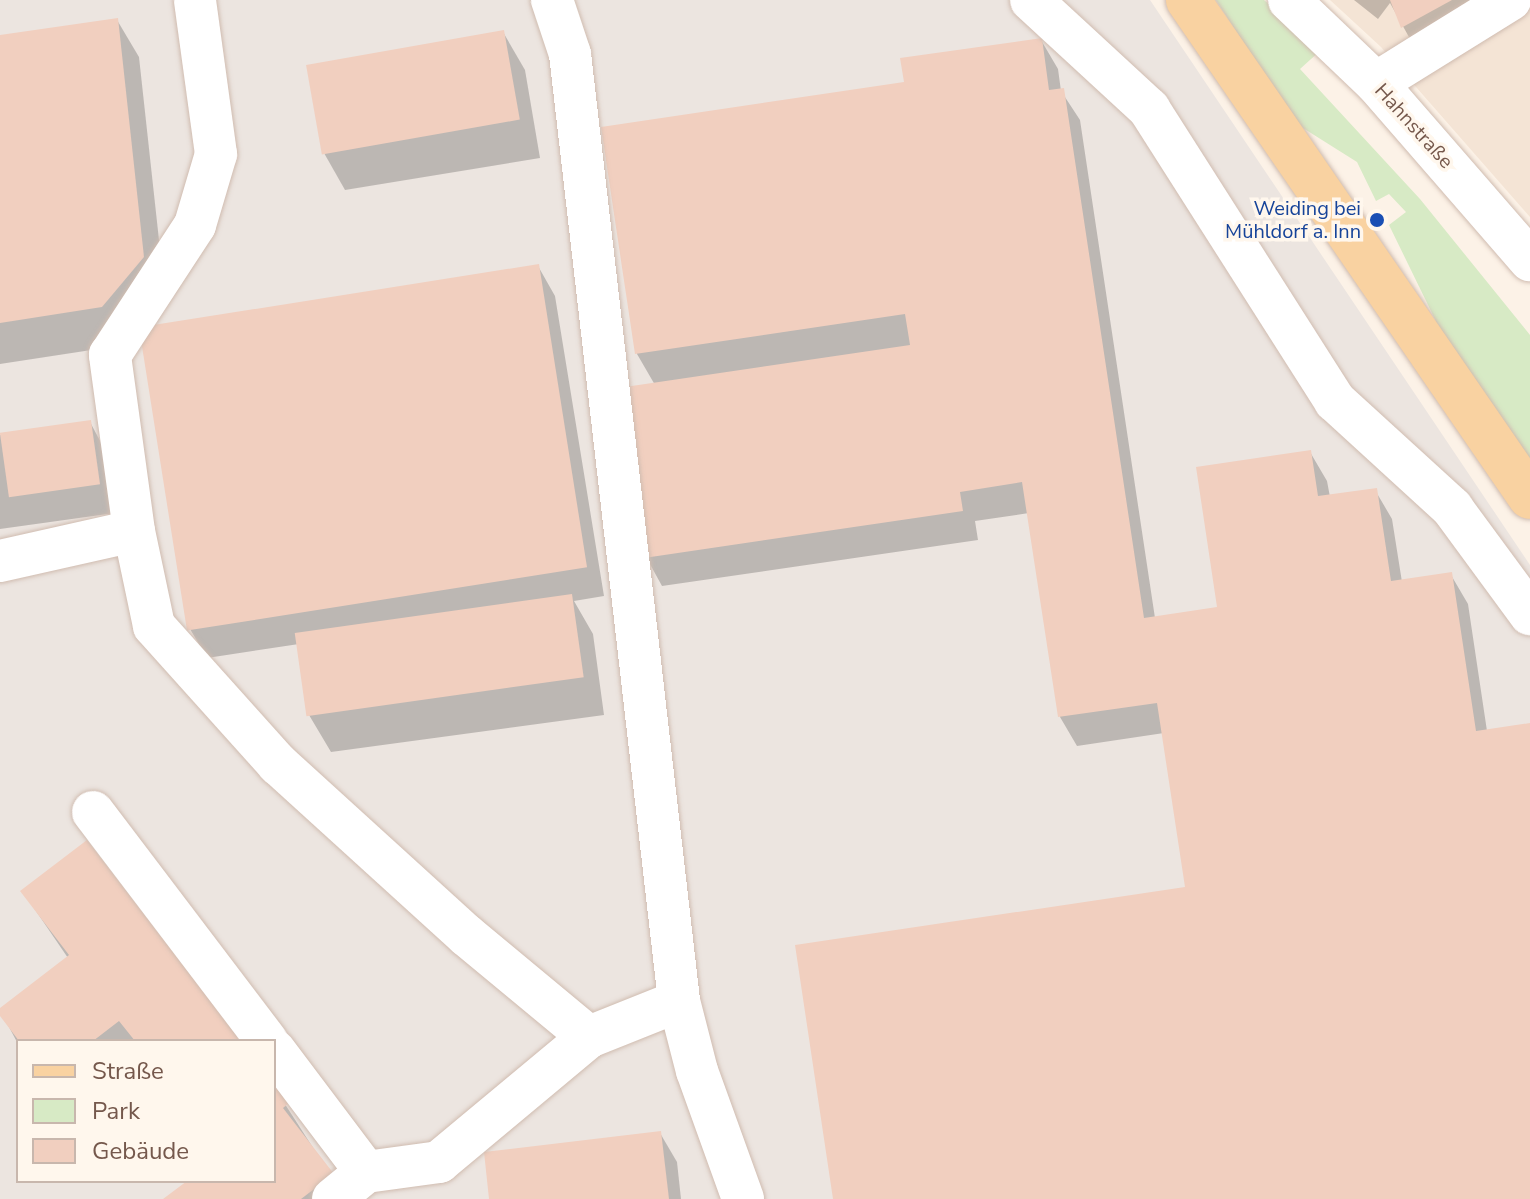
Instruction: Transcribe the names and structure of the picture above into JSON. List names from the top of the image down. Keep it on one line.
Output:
{"streets":{"street":["Hahnstraße"]},"places":["Weiding bei Mühldorf a. Inn"],"legend":["Straße","Park","Gebäude"]}
